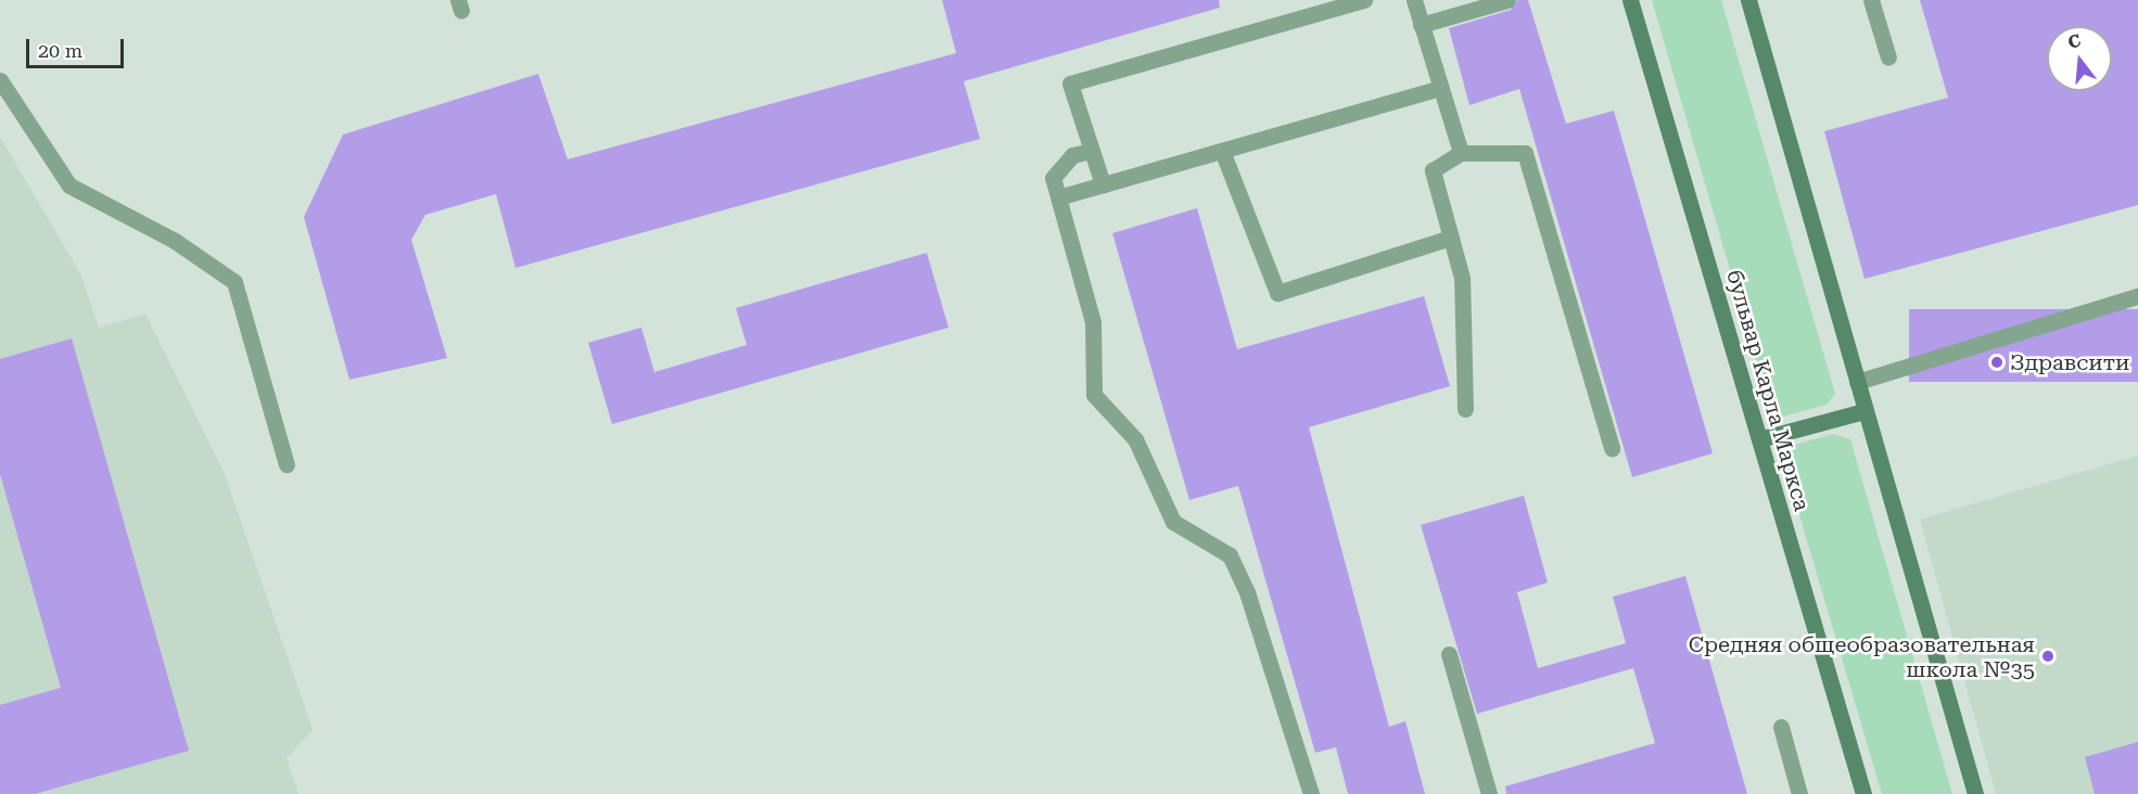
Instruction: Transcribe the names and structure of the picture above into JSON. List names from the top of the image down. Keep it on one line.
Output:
{"streets":{"street":["бульвар Карла Маркса"]},"places":["Здравсити","Средняя общеобразовательная школа №35"],"scale_bar":"20 m","north":"top"}
